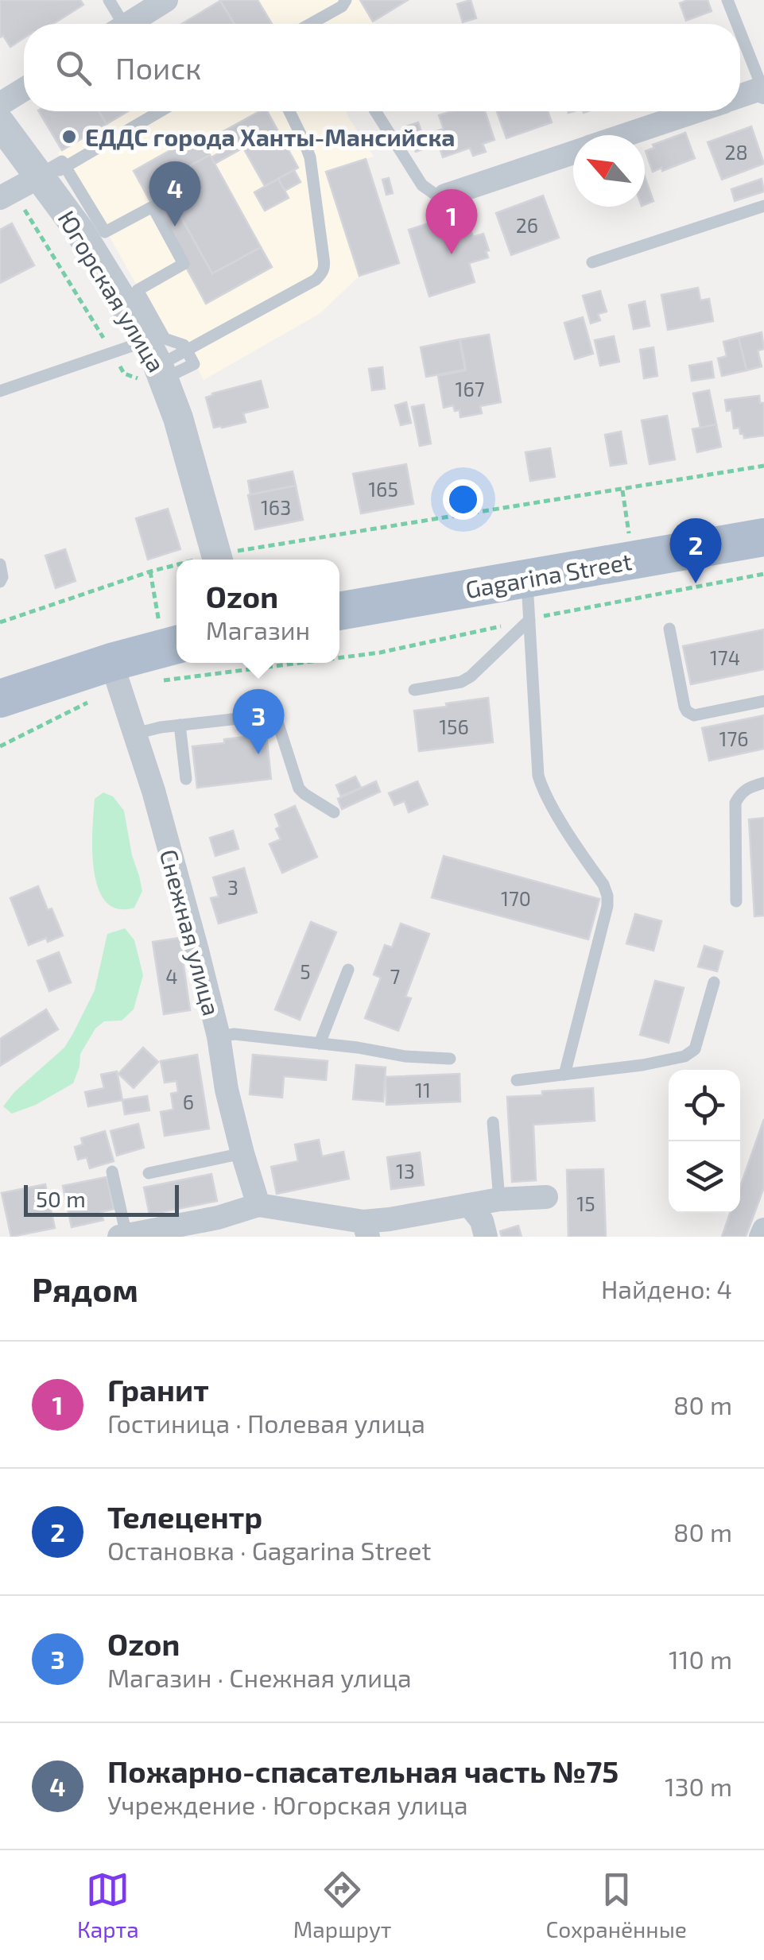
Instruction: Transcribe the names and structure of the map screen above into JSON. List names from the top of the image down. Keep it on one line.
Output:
{"streets":{"main road":["Gagarina Street"],"street":["Югорская улица","Снежная улица"]},"places":["ЕДДС города Ханты-Мансийска"],"house_numbers":["28","26","167","165","163","174","156","176","3","170","5","4","7","11","6","13","15"],"scale_bar":"50 m","north":"top left","page":{"search":"Поиск","pins":["4","1","2","3"],"popup":["Ozon","Магазин"],"scale":"50 m","heading":["Рядом","Найдено: 4"],"list":[{"mark":"1","name":"Гранит","note":"Гостиница · Полевая улица","value":"80 m"},{"mark":"2","name":"Телецентр","note":"Остановка · Gagarina Street","value":"80 m"},{"mark":"3","name":"Ozon","note":"Магазин · Снежная улица","value":"110 m"},{"mark":"4","name":"Пожарно-спасательная часть №75","note":"Учреждение · Югорская улица","value":"130 m"}],"nav":["Карта","Маршрут","Сохранённые"]}}
